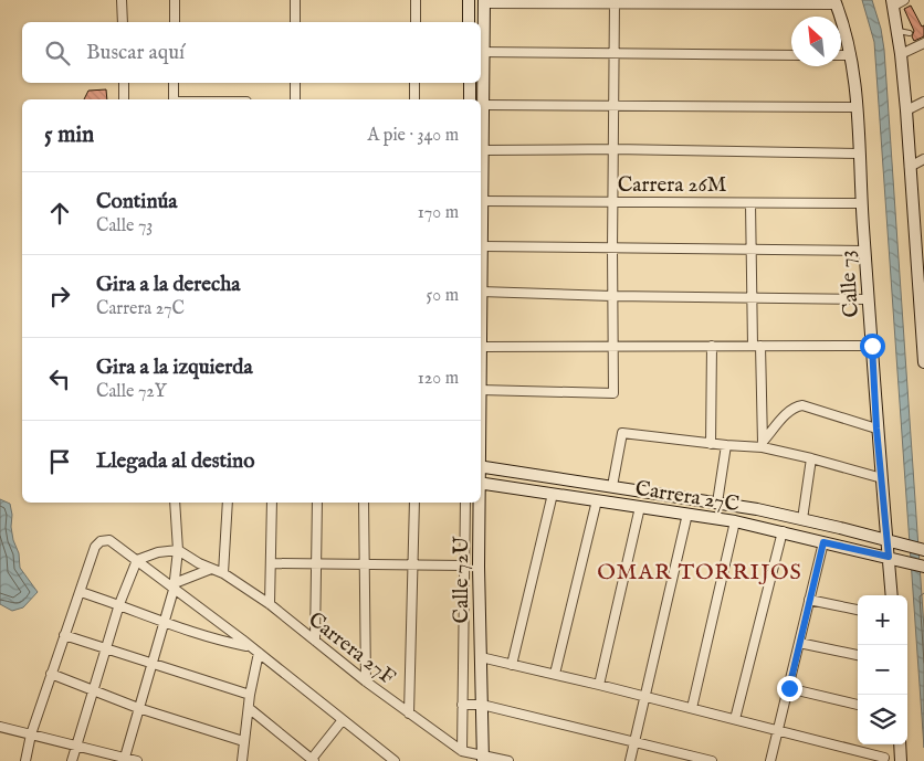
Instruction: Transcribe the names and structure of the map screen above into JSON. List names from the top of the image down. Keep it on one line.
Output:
{"streets":{"street":["Carrera 26M","Calle 73","Carrera 27C","Calle 72U","Carrera 27F"]},"crossings":[["Carrera 26M","Calle 73"],["Carrera 26M","Calle 72U"],["Calle 73","Carrera 27C"],["Calle 72U","Carrera 27F"]],"districts":["OMAR TORRIJOS"],"north":"top left","page":{"search":"Buscar aquí","heading":["5 min","A pie · 340 m"],"list":[["Continúa","Calle 73","170 m"],["Gira a la derecha","Carrera 27C","50 m"],["Gira a la izquierda","Calle 72Y","120 m"],"Llegada al destino"],"map_buttons":["+","−"]}}
